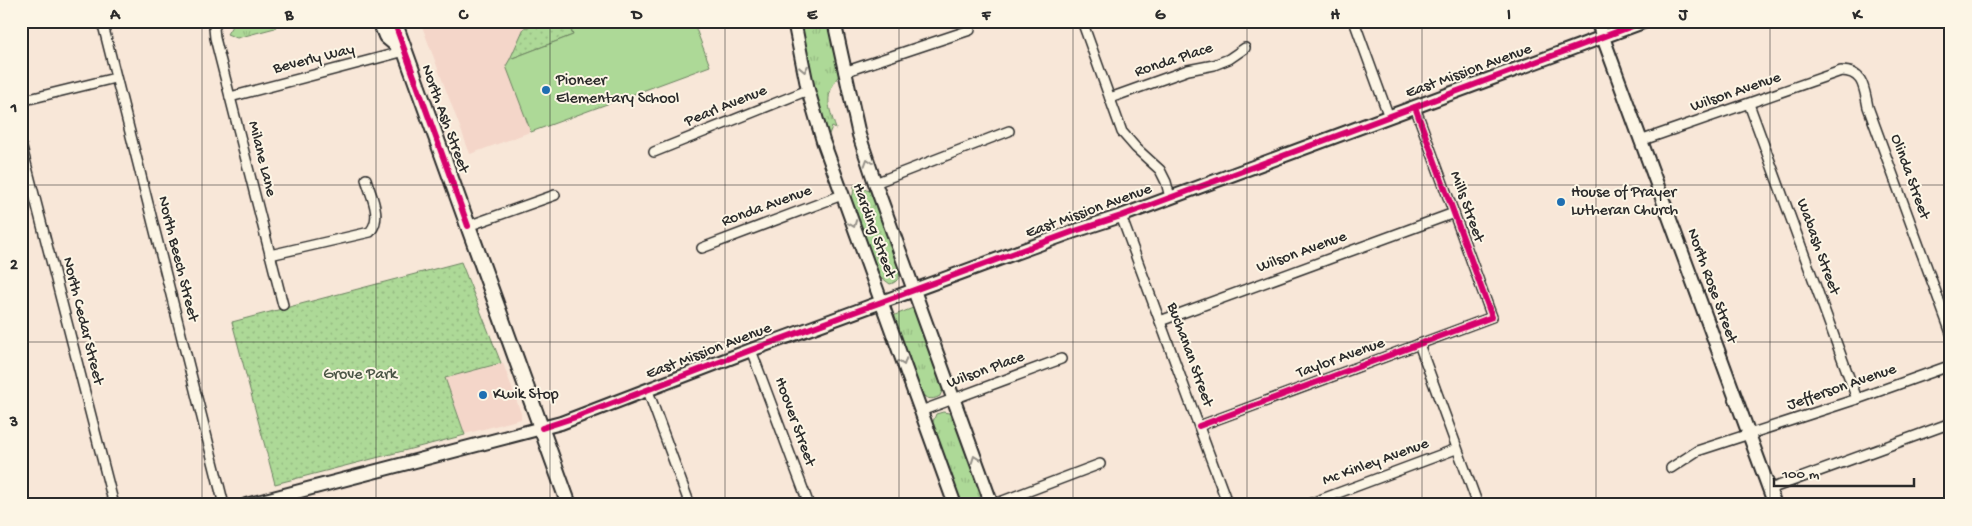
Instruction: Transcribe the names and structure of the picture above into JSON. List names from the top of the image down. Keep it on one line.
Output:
{"streets":{"main road":["North Ash Street"],"street":["Beverly Way","Ronda Place","East Mission Avenue","Wilson Avenue","Pearl Avenue","Milane Lane","Olinda Street","Ronda Avenue","Mills Street","Harding Street","Wabash Street","North Beech Street","North Rose Street","North Cedar Street","Buchanan Street","Taylor Avenue","Wilson Place","Jefferson Avenue","Hoover Street","Mc Kinley Avenue"]},"crossings":[["Beverly Way","North Ash Street"],["Beverly Way","Milane Lane"],["East Mission Avenue","North Ash Street"],["East Mission Avenue","Mills Street"],["East Mission Avenue","Harding Street"],["East Mission Avenue","North Rose Street"],["East Mission Avenue","Buchanan Street"],["East Mission Avenue","Hoover Street"],["Wilson Avenue","Olinda Street"],["Wilson Avenue","Mills Street"],["Wilson Avenue","Wabash Street"],["Wilson Avenue","North Rose Street"],["Wilson Avenue","Buchanan Street"],["Pearl Avenue","Harding Street"],["Ronda Avenue","Harding Street"],["Mills Street","Taylor Avenue"],["Harding Street","Wilson Place"],["Wabash Street","Jefferson Avenue"],["North Rose Street","Jefferson Avenue"],["Buchanan Street","Taylor Avenue"]],"parks":["Grove Park"],"places":["Pioneer Elementary School","House of Prayer Lutheran Church","Kwik Stop"],"scale_bar":"100 m","grid":{"columns":["A","B","C","D","E","F","G","H","I","J","K"],"rows":["1","2","3"]}}
